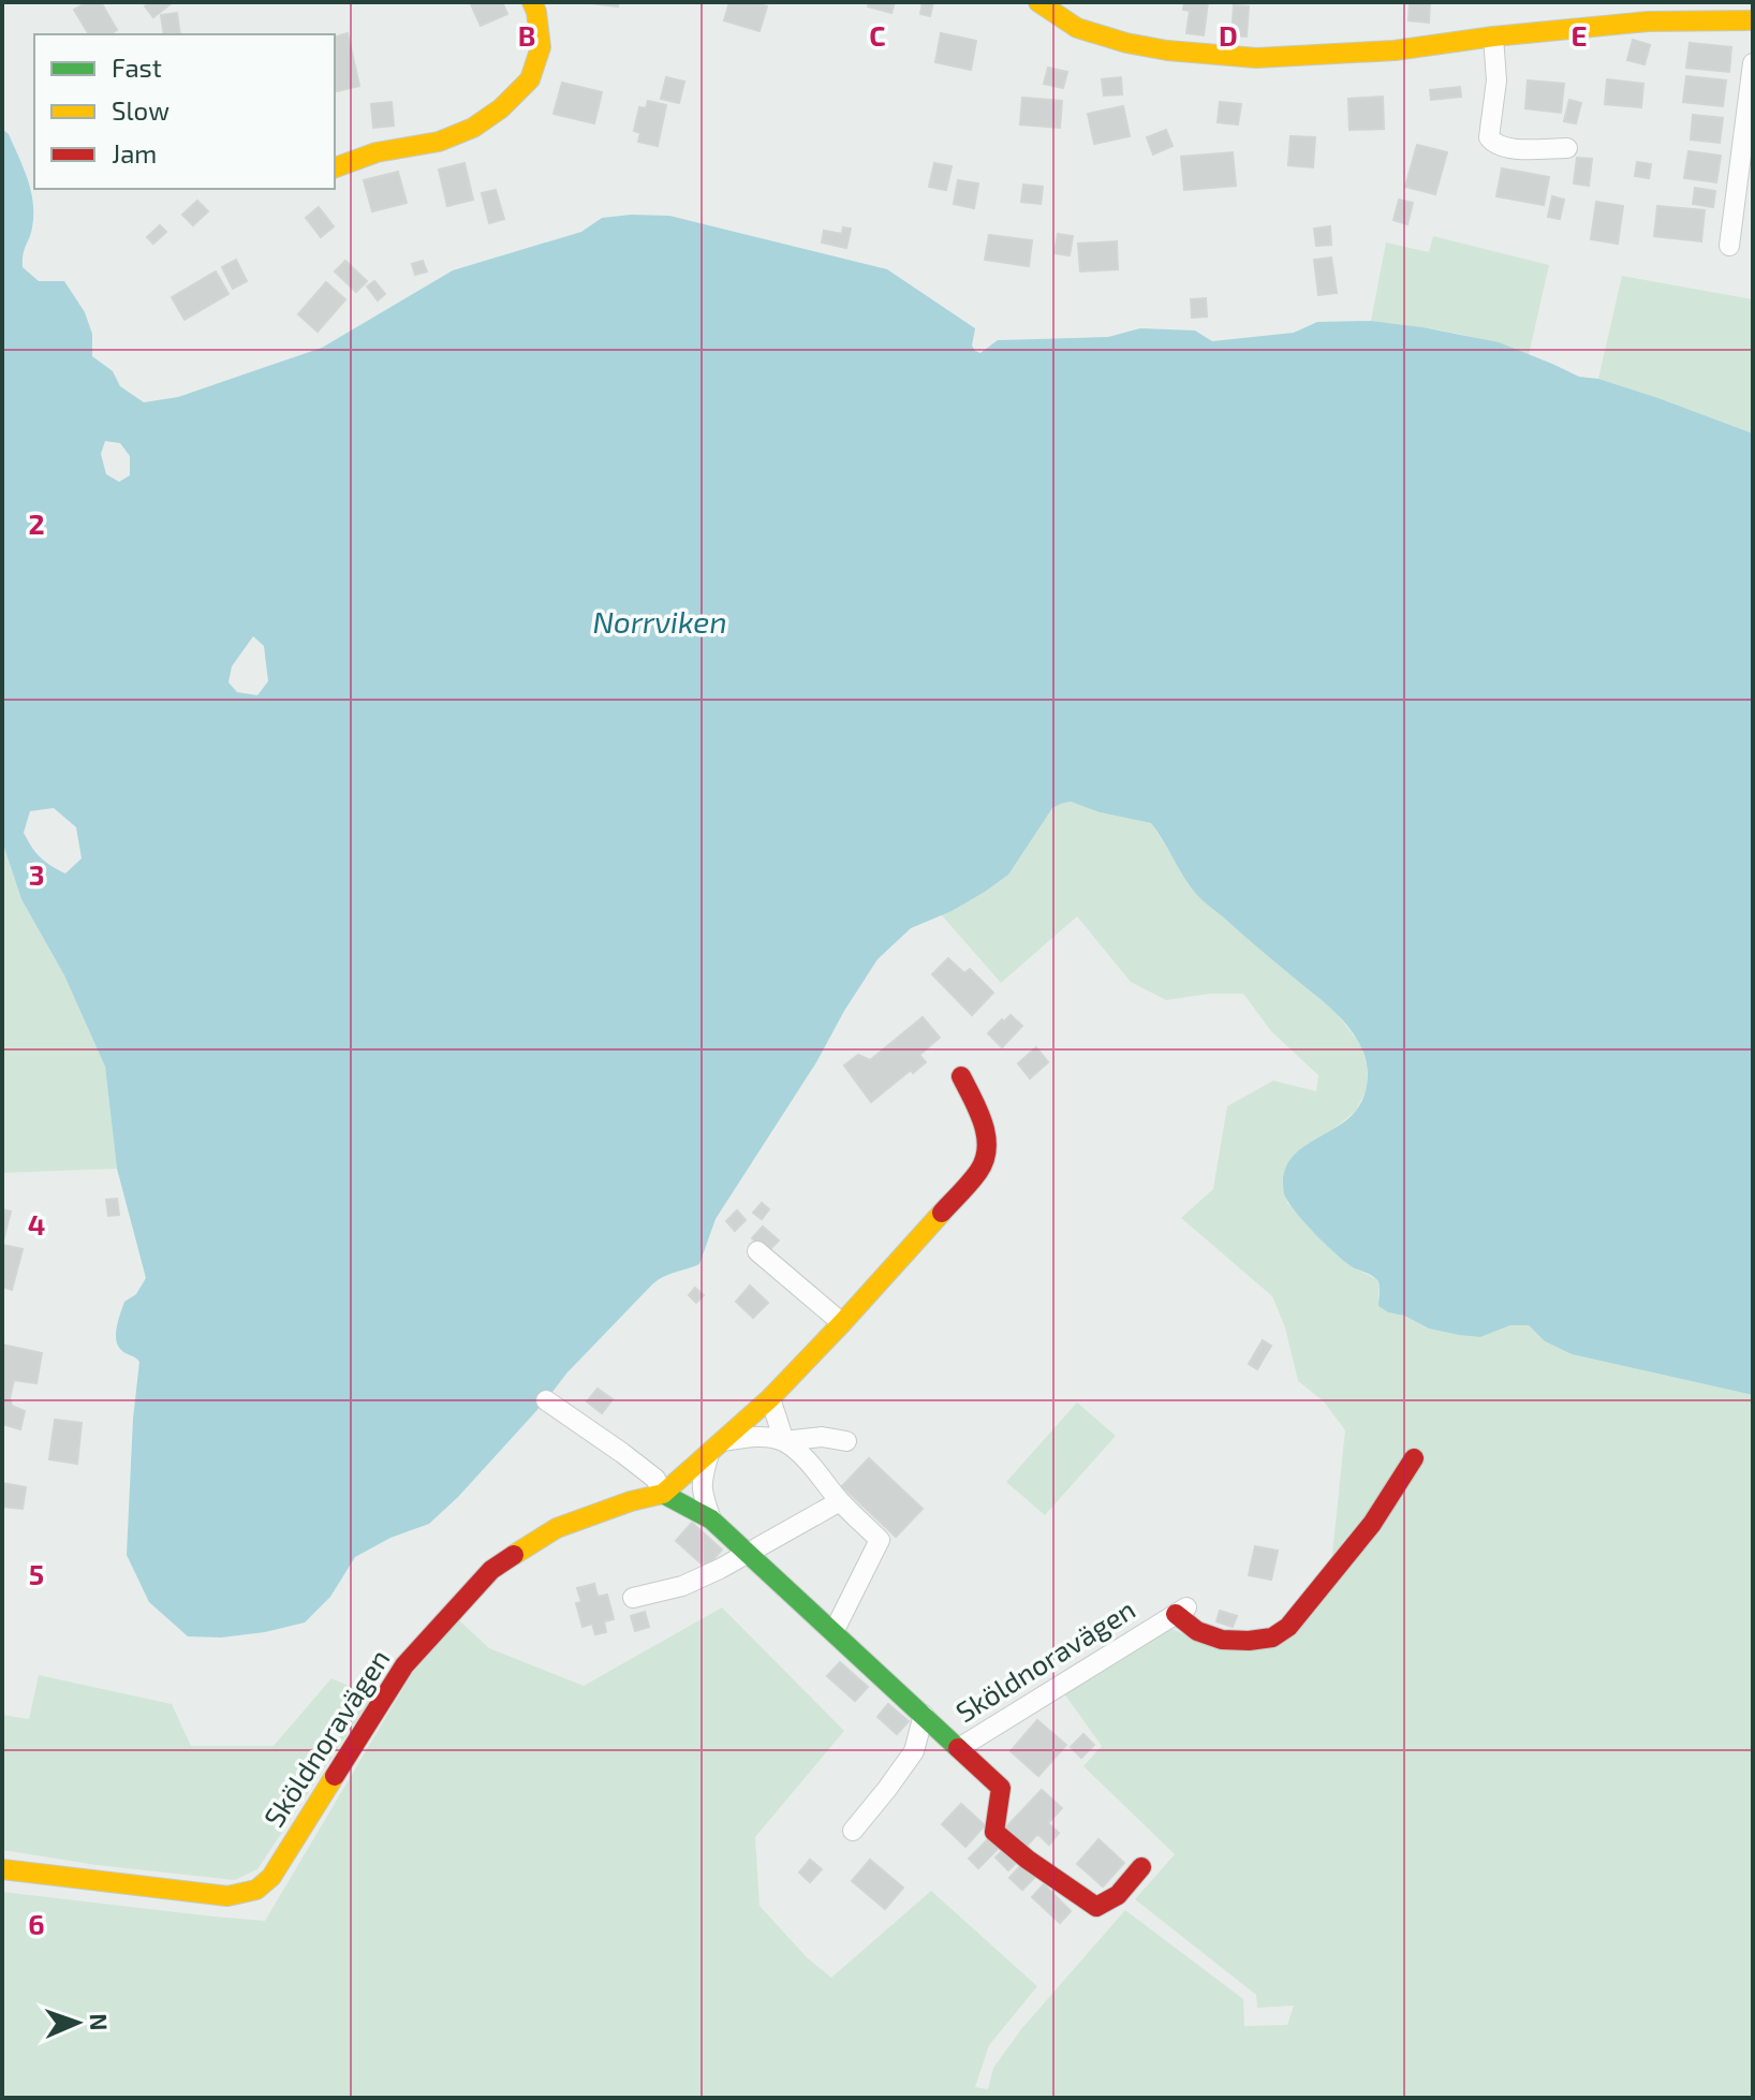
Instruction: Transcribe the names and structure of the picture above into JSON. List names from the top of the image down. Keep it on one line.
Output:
{"streets":{"street":["Sköldnoravägen"]},"water":["Norrviken"],"legend":["Fast","Slow","Jam"],"north":"right","grid":{"columns":["B","C","D","E"],"rows":["2","3","4","5","6"]}}
